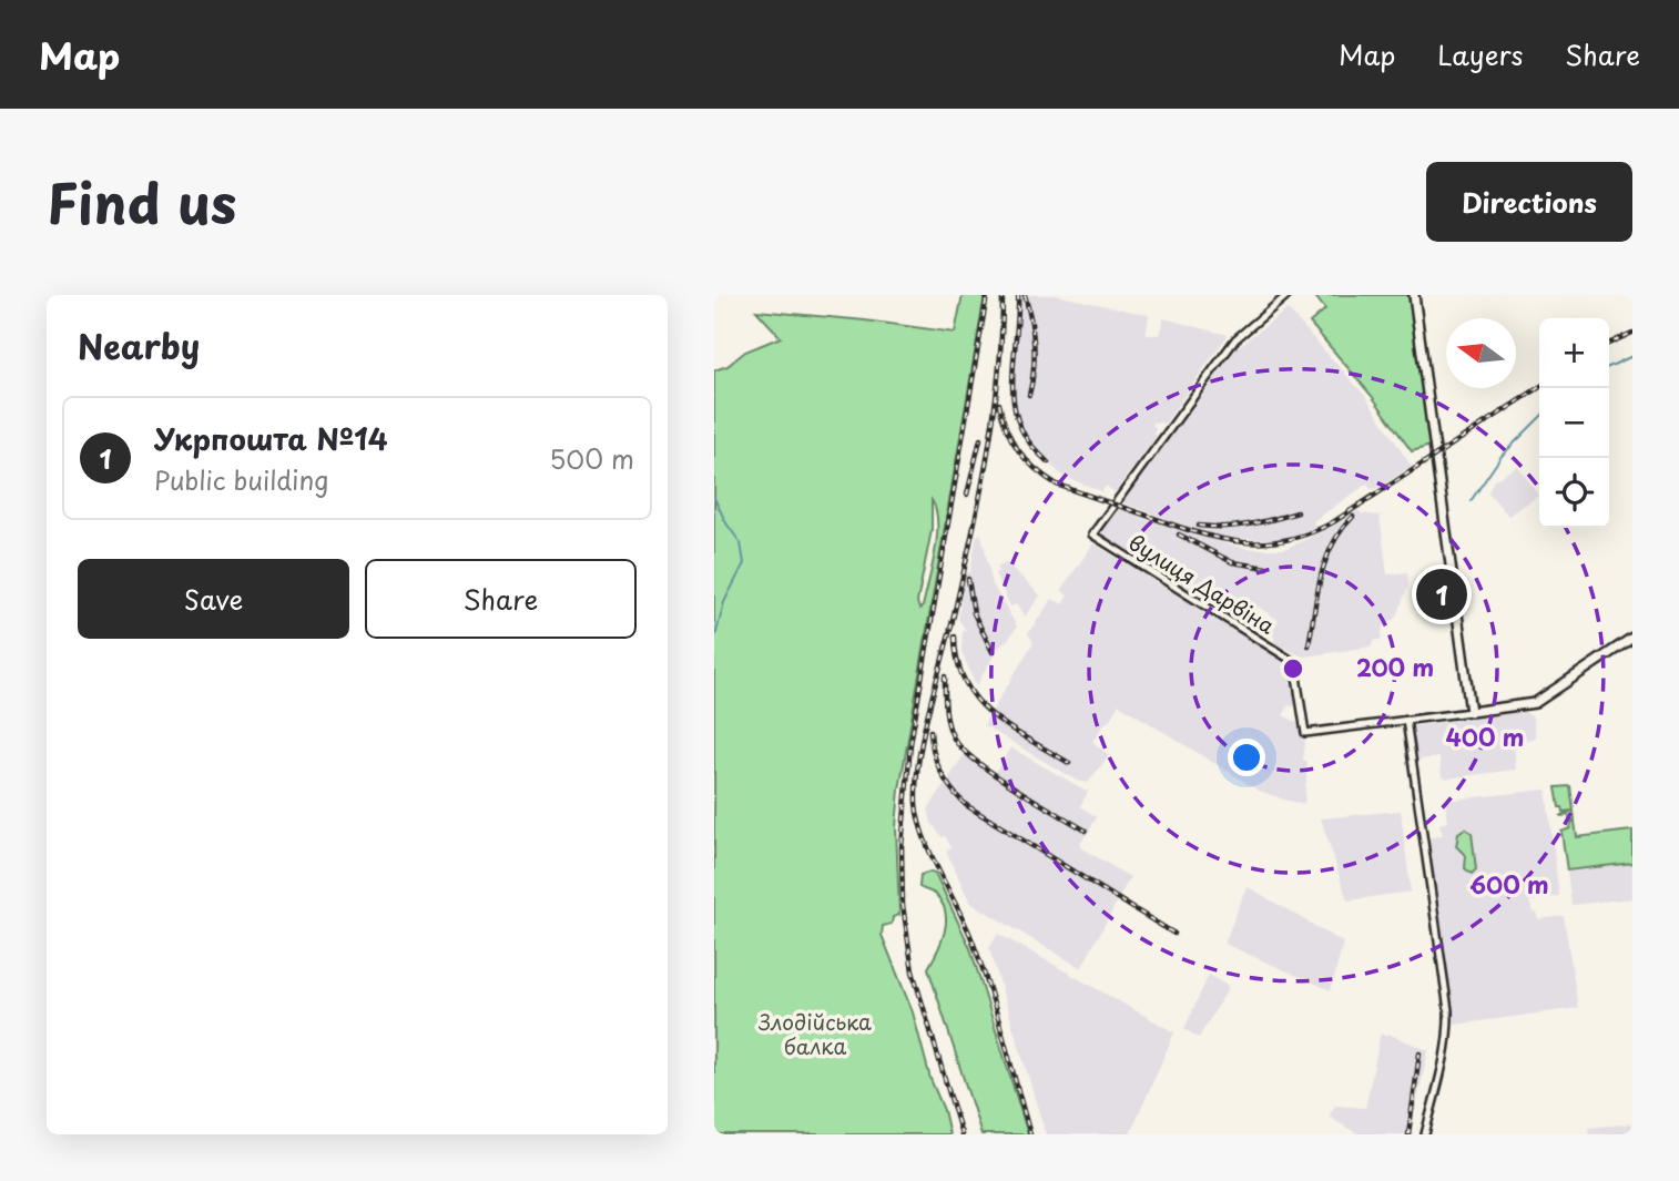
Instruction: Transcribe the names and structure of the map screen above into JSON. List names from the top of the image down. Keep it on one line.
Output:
{"streets":{"street":["вулиця Дарвіна"]},"parks":["Злодійська балка"],"north":"left","page":{"header":"Map","nav":["Map","Layers","Share"],"title":"Find us","buttons":["Directions",["Save","Share"]],"heading":"Nearby","map_buttons":["+","−"],"list":[{"mark":"1","name":"Укрпошта №14","note":"Public building","value":"500 m"}],"pins":"1"},"rings":["200 m","400 m","600 m"]}
